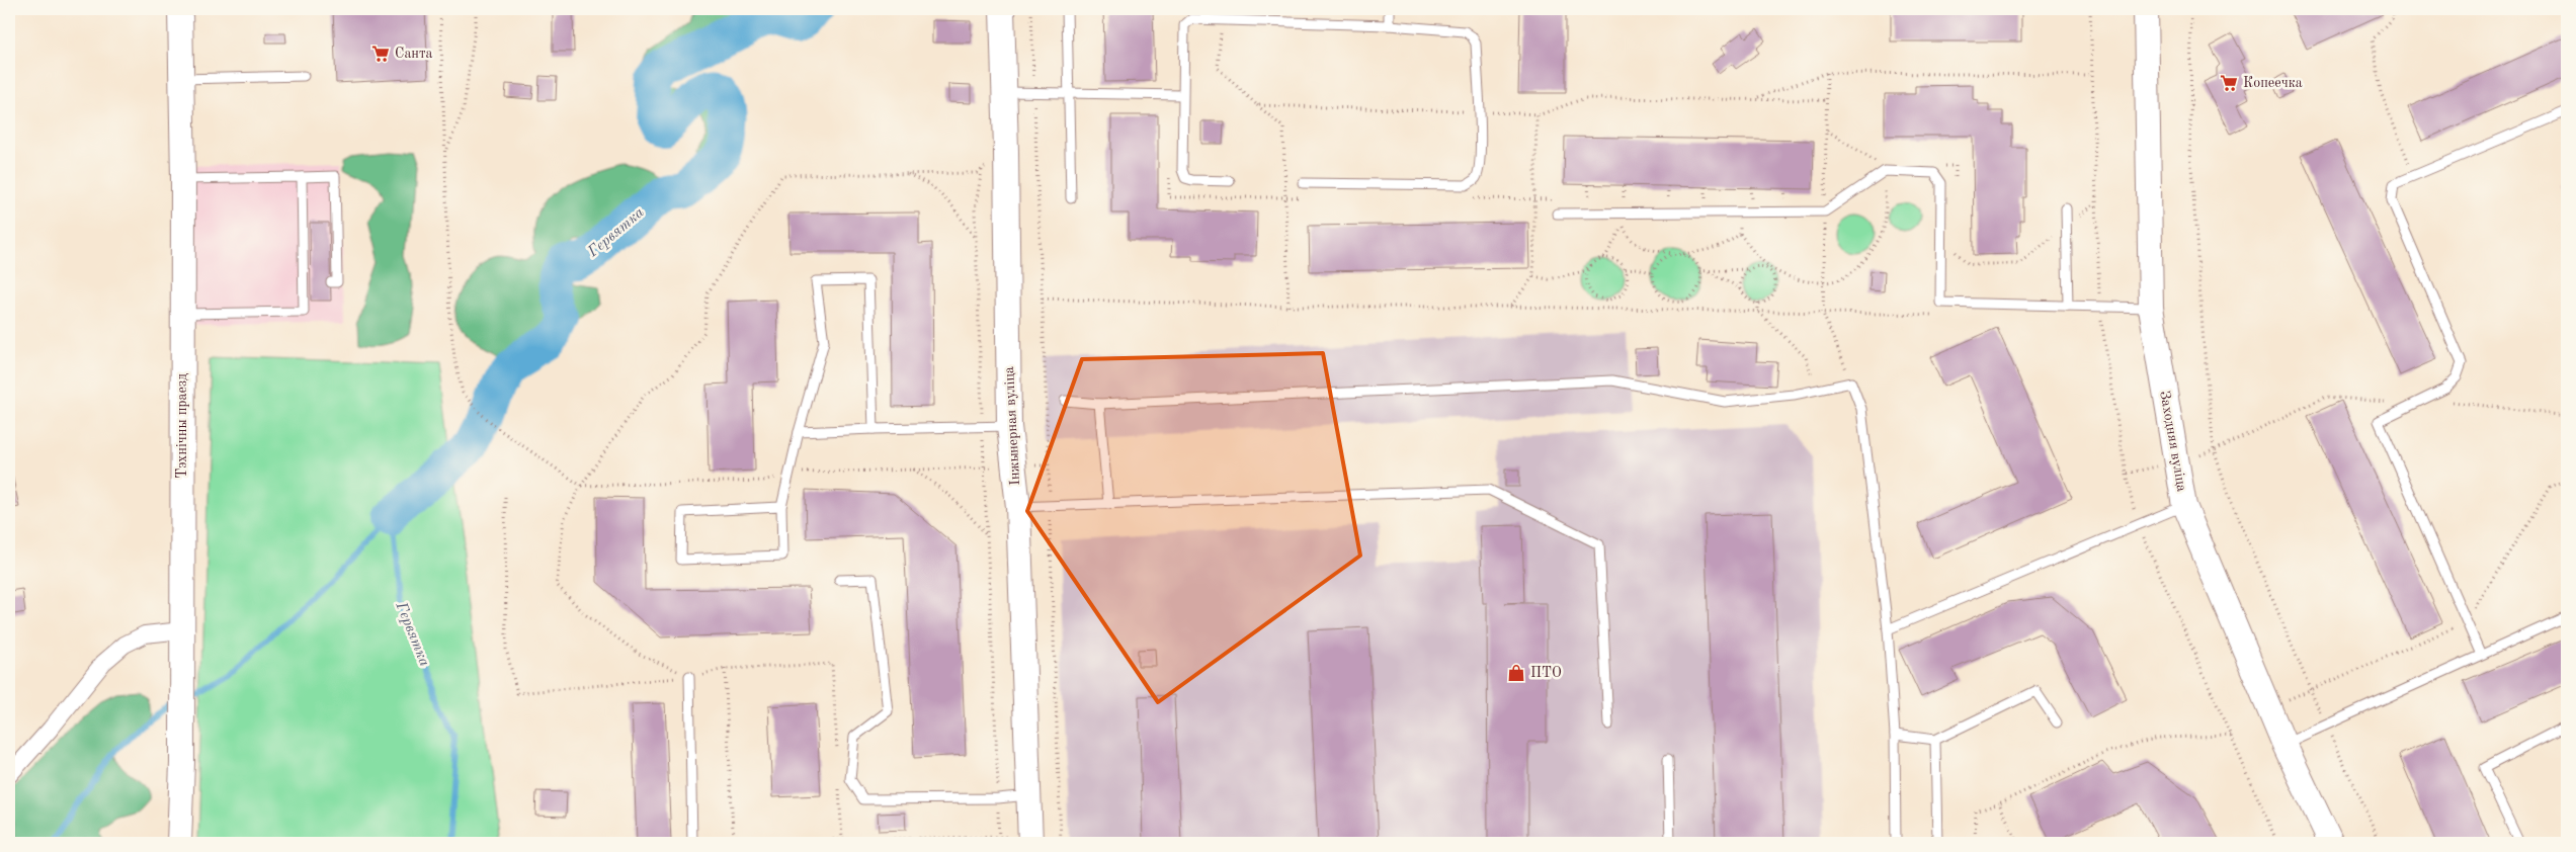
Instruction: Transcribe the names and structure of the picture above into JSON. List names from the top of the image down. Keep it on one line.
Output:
{"streets":{"street":["Тэхнічны праезд","Інжынерная вуліца","Заходняя вуліца"]},"water":["Гервятка"],"places":{"supermarket":["Санта","Копеечка"],"shop":["ПТО"]}}
